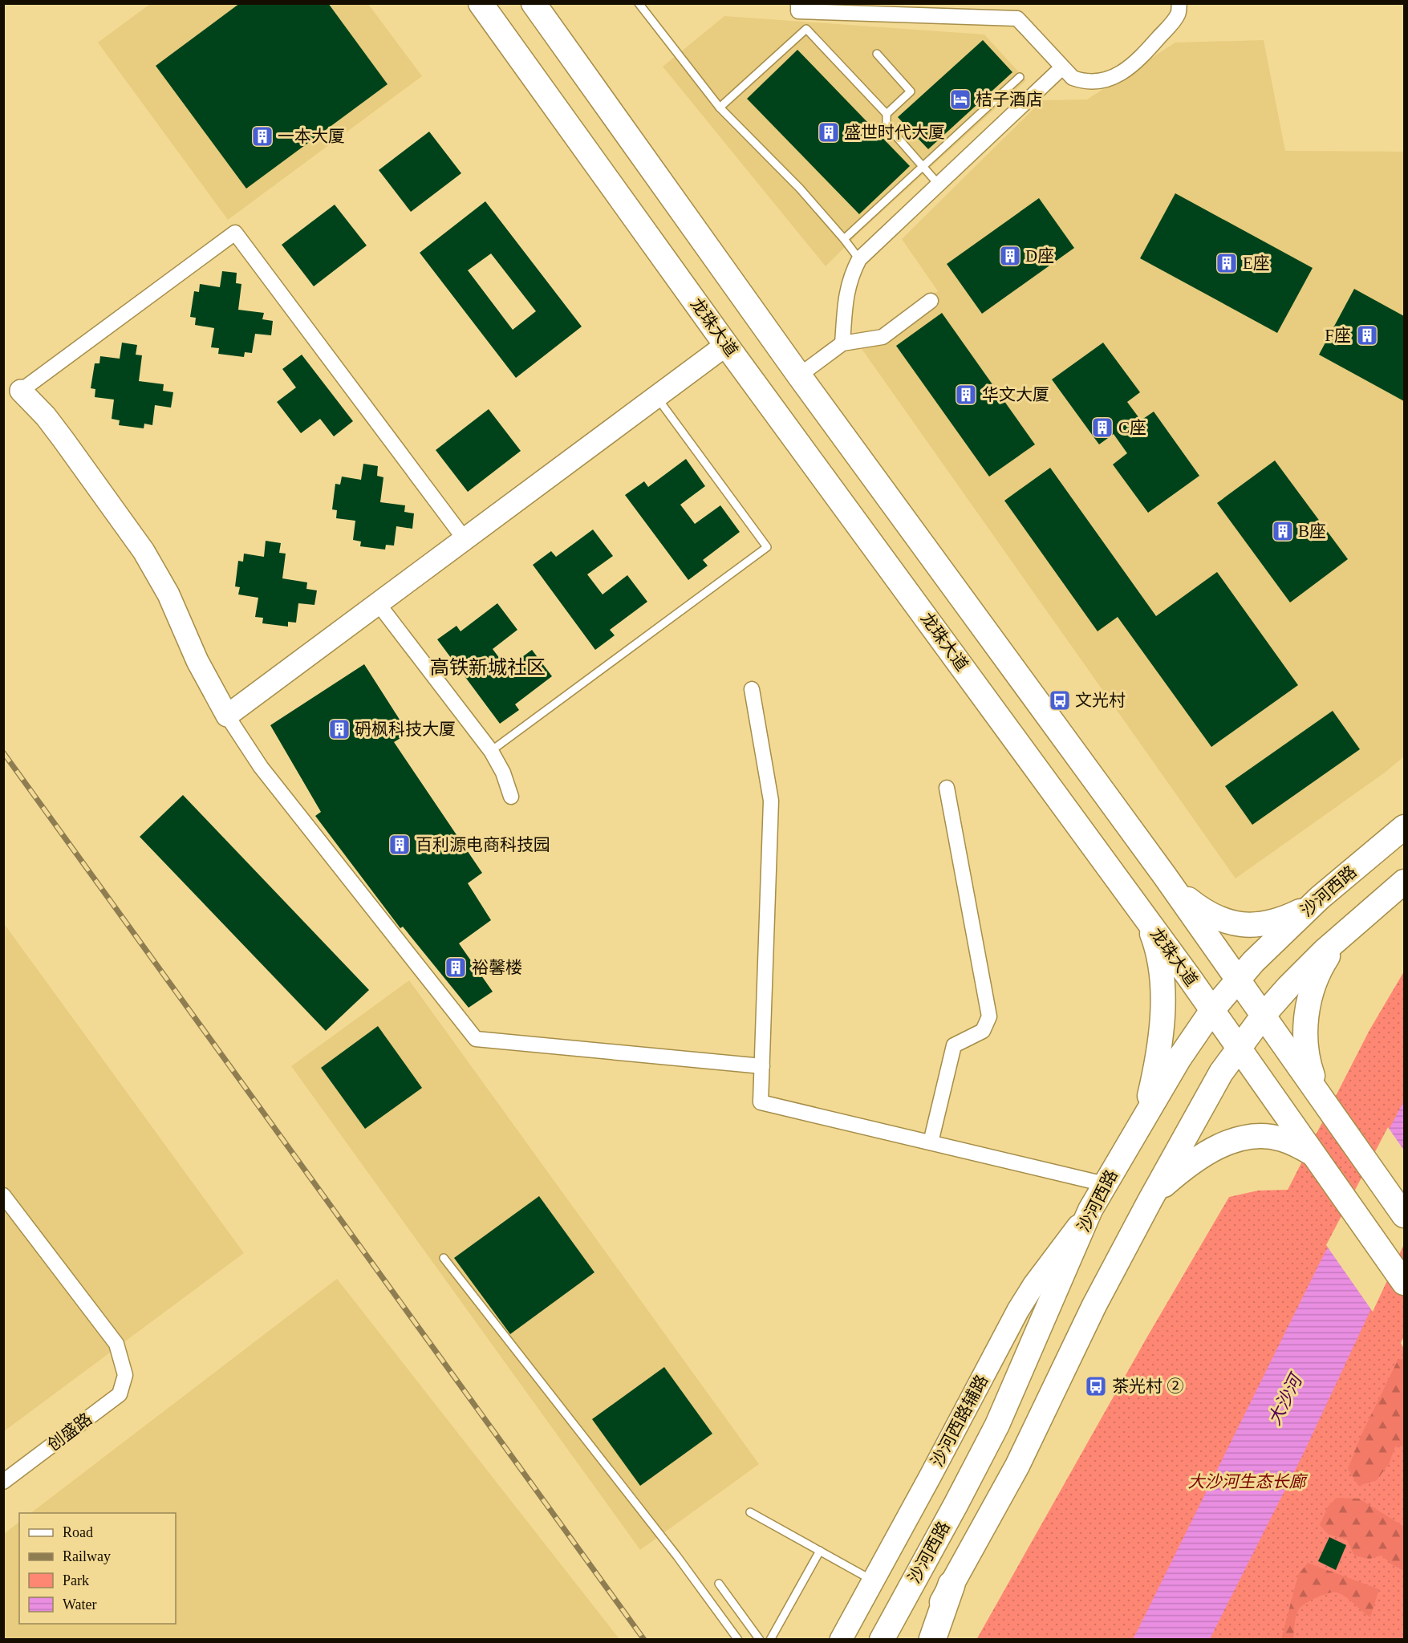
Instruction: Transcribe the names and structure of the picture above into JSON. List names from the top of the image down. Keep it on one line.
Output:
{"streets":{"main road":["龙珠大道","沙河西路"],"street":["沙河西路辅路","创盛路"]},"crossings":[["龙珠大道","沙河西路"],["沙河西路","沙河西路辅路"]],"districts":["高铁新城社区"],"water":["大沙河"],"parks":["大沙河生态长廊"],"places":{"hotel":["桔子酒店"],"building":["盛世时代大厦","一本大厦","D座","E座","F座","华文大厦","C座","B座","砃枫科技大厦","百利源电商科技园","裕馨楼"],"bus stop":["文光村","茶光村 ②"]},"legend":["Road","Railway","Park","Water"]}
